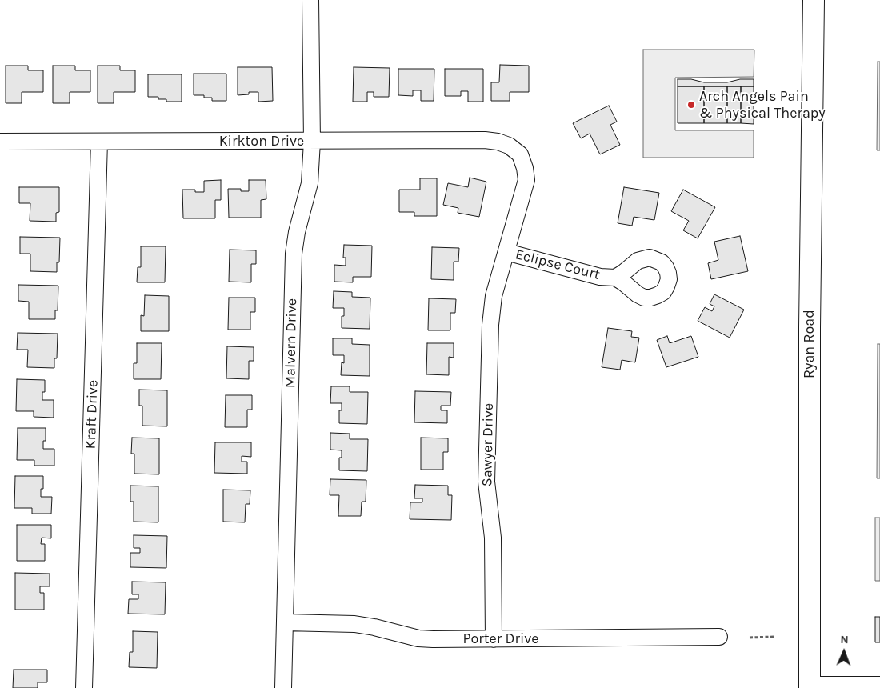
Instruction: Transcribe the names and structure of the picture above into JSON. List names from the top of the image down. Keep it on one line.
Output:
{"streets":{"main road":["Ryan Road"],"street":["Kirkton Drive","Eclipse Court","Malvern Drive","Kraft Drive","Sawyer Drive","Porter Drive"]},"crossings":[["Kirkton Drive","Eclipse Court"],["Kirkton Drive","Malvern Drive"],["Kirkton Drive","Kraft Drive"],["Eclipse Court","Sawyer Drive"],["Malvern Drive","Porter Drive"],["Sawyer Drive","Porter Drive"]],"places":["Arch Angels Pain & Physical Therapy"],"north":"top"}
